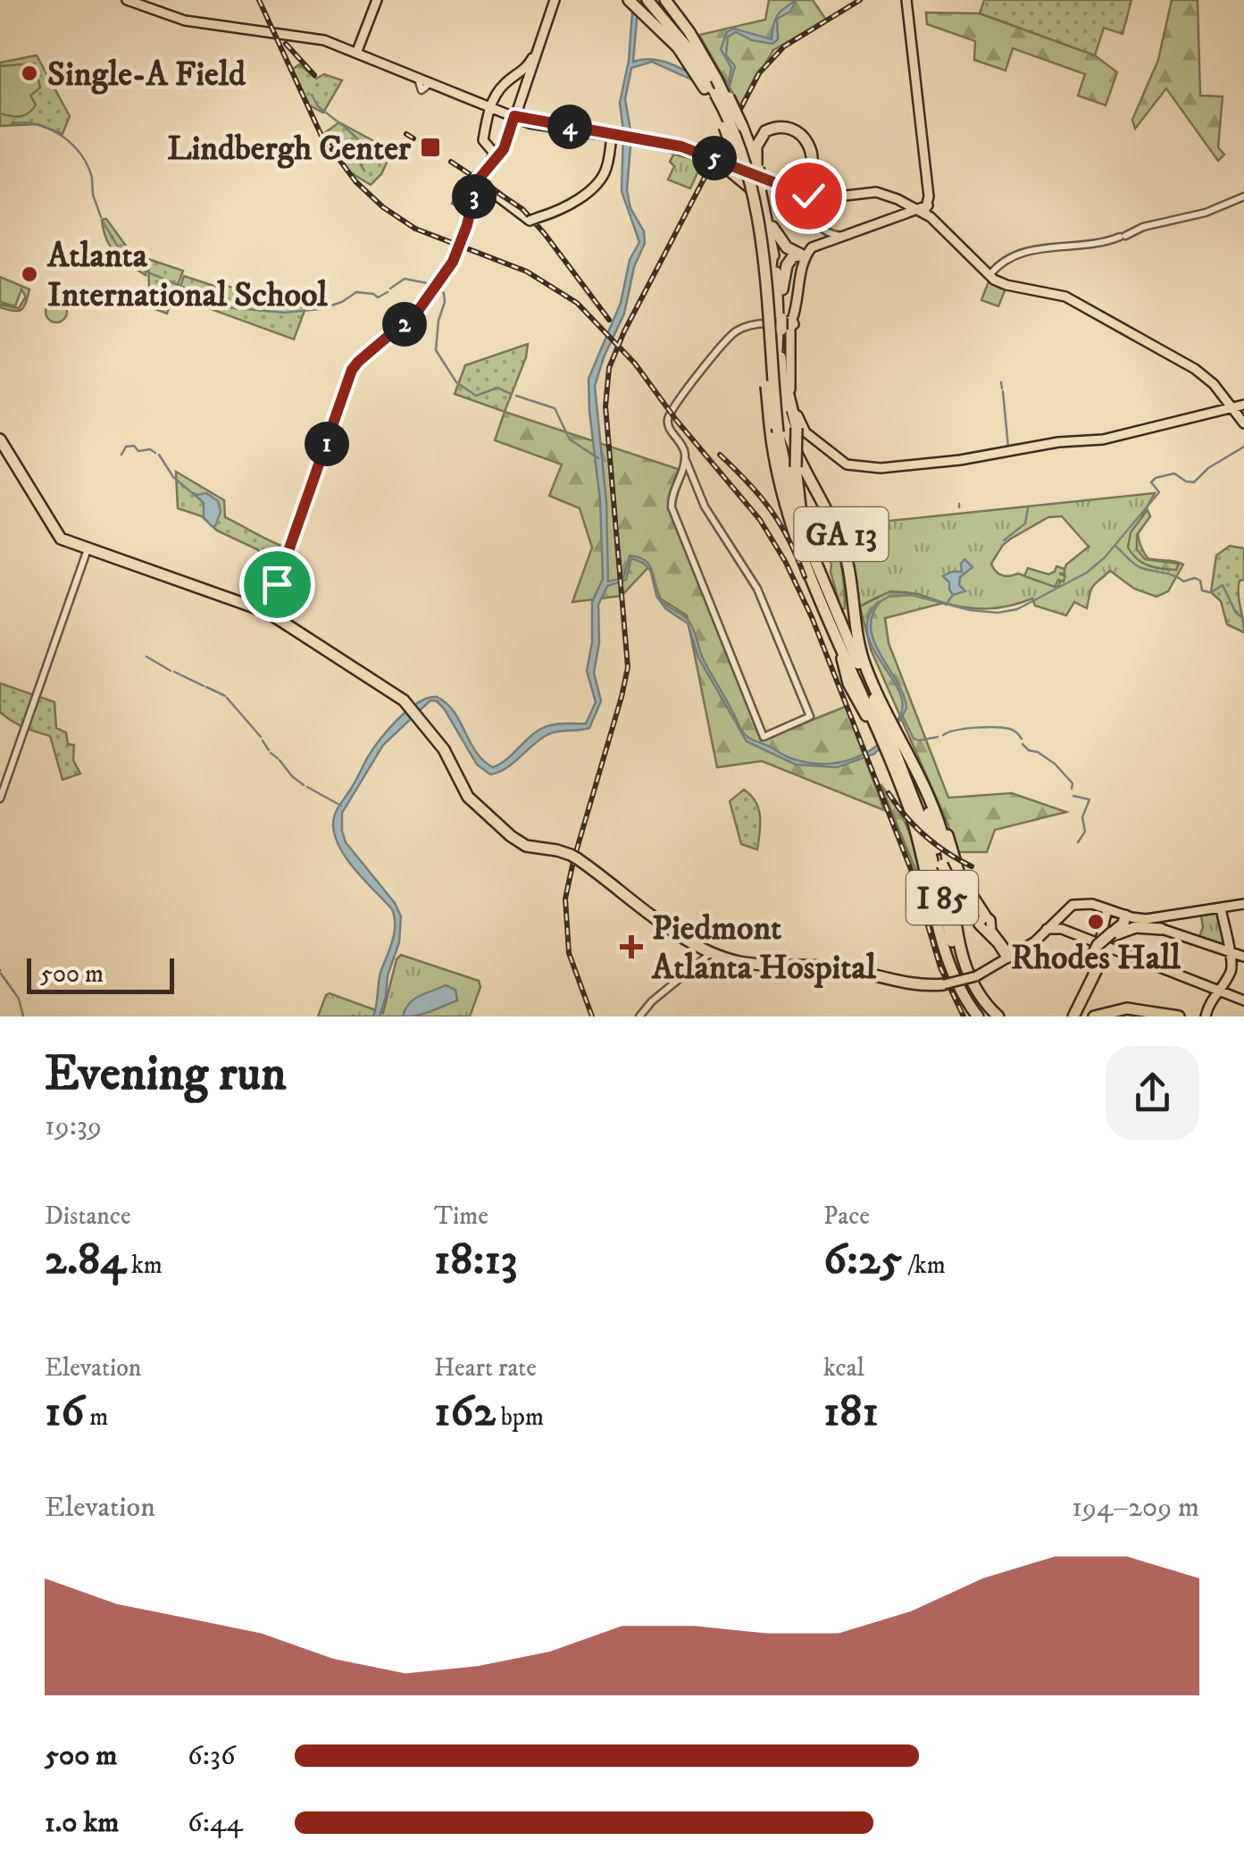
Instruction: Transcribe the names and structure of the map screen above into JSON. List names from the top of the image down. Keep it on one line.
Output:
{"streets":{"highway":["GA 13","I 85"]},"crossings":[["GA 13","I 85"]],"places":{"other":["Single-A Field","Atlanta International School","Rhodes Hall"],"transit":["Lindbergh Center"],"health":["Piedmont Atlanta Hospital"]},"scale_bar":"500 m","page":{"pins":["4","5","3","2","1"],"scale":"500 m","heading":["Evening run","19:39"],"stats":[["Distance","2.84 km"],["Time","18:13"],["Pace","6:25 /km"],["Elevation","16 m"],["Heart rate","162 bpm"],["kcal","181"]],"chart":["Elevation","194–209 m"],"list":[{"name":"500 m","note":"6:36"},{"name":"1.0 km","note":"6:44"}]}}
